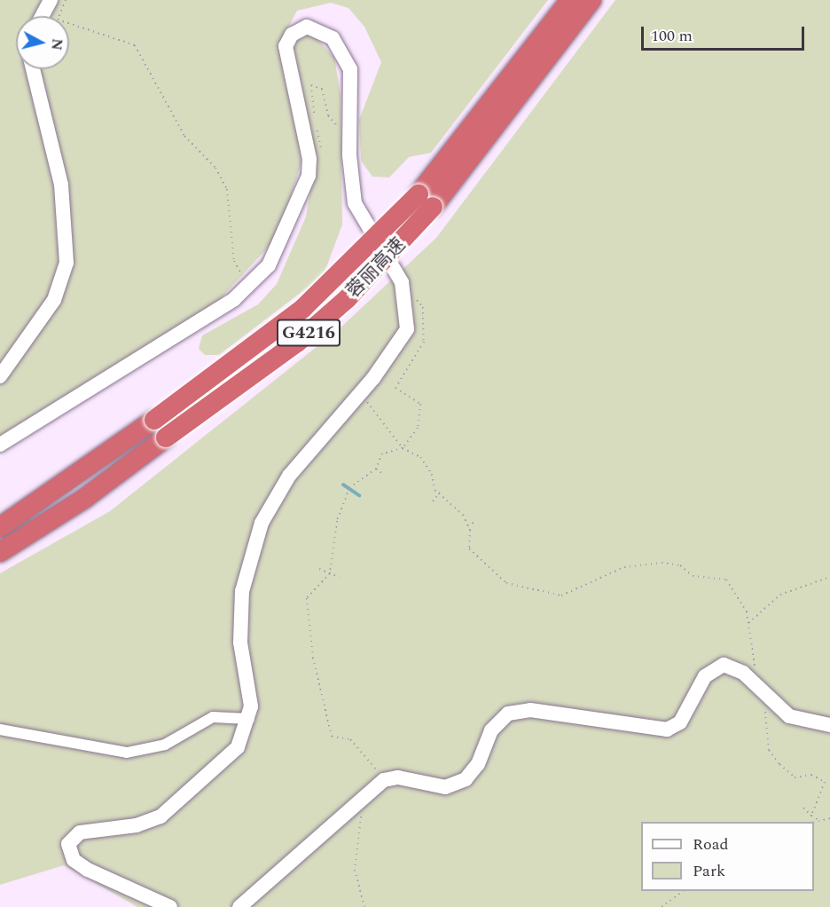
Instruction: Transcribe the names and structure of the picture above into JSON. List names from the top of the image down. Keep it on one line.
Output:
{"streets":{"highway":["蓉丽高速","G4216"]},"legend":["Road","Park"],"scale_bar":"100 m","north":"right"}
